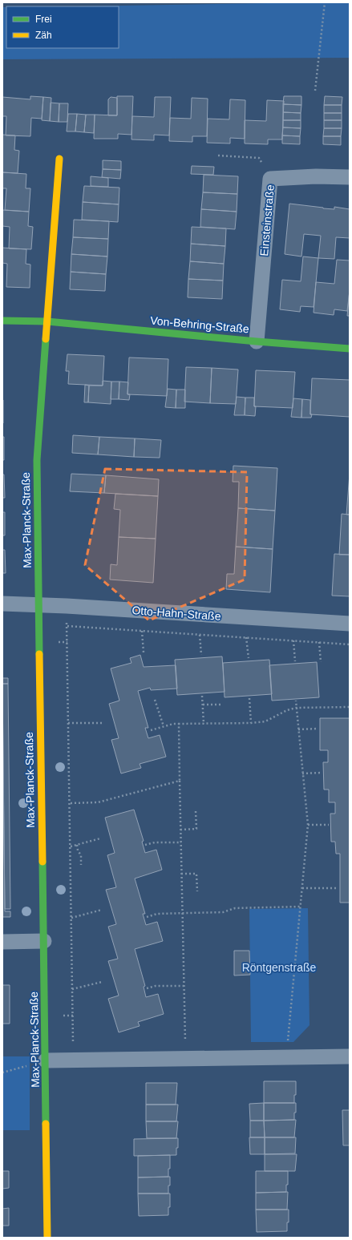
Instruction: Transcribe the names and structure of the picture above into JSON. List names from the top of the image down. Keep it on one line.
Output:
{"streets":{"street":["Einsteinstraße","Von-Behring-Straße","Max-Planck-Straße","Otto-Hahn-Straße"]},"crossings":[["Einsteinstraße","Von-Behring-Straße"],["Von-Behring-Straße","Max-Planck-Straße"],["Max-Planck-Straße","Otto-Hahn-Straße"]],"parks":["Röntgenstraße"],"legend":["Frei","Zäh"]}
